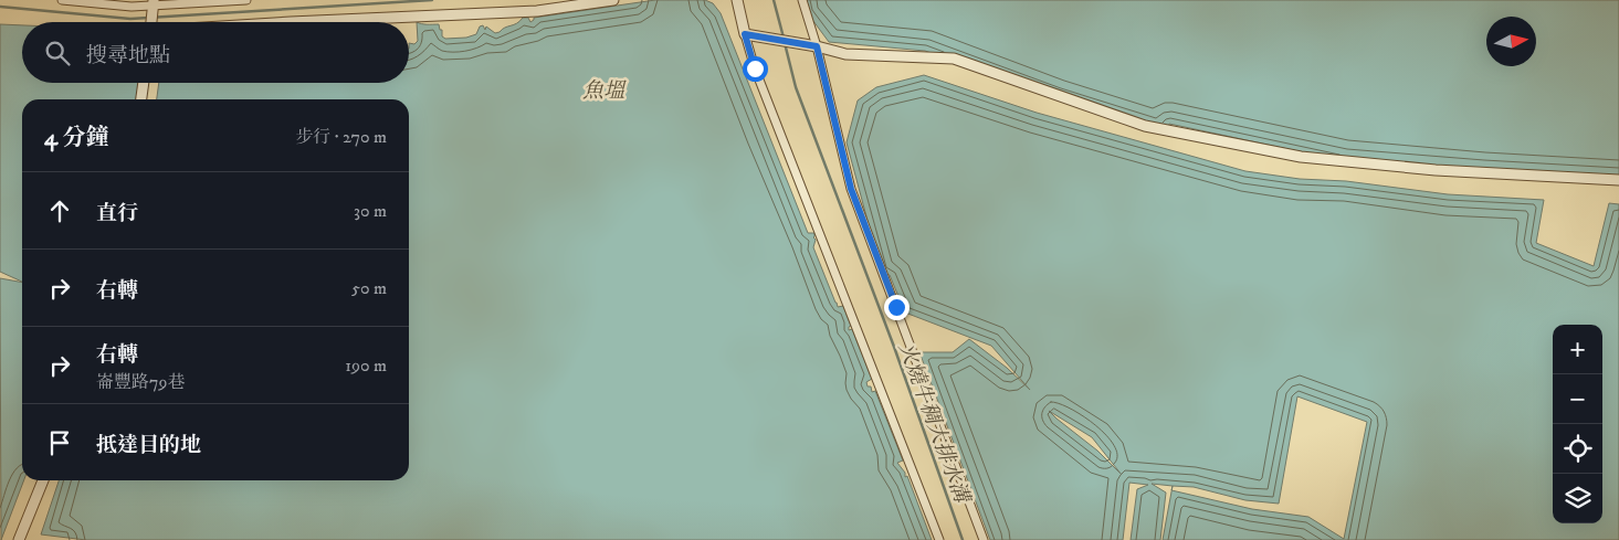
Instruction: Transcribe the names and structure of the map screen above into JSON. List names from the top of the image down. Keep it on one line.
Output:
{"water":["魚塭","火燒牛稠大排水溝"],"north":"right","page":{"search":"搜尋地點","heading":["4 分鐘","步行 · 270 m"],"list":[["直行","30 m"],["右轉","50 m"],["右轉","崙豐路79巷","190 m"],"抵達目的地"],"map_buttons":["+","−"]}}
